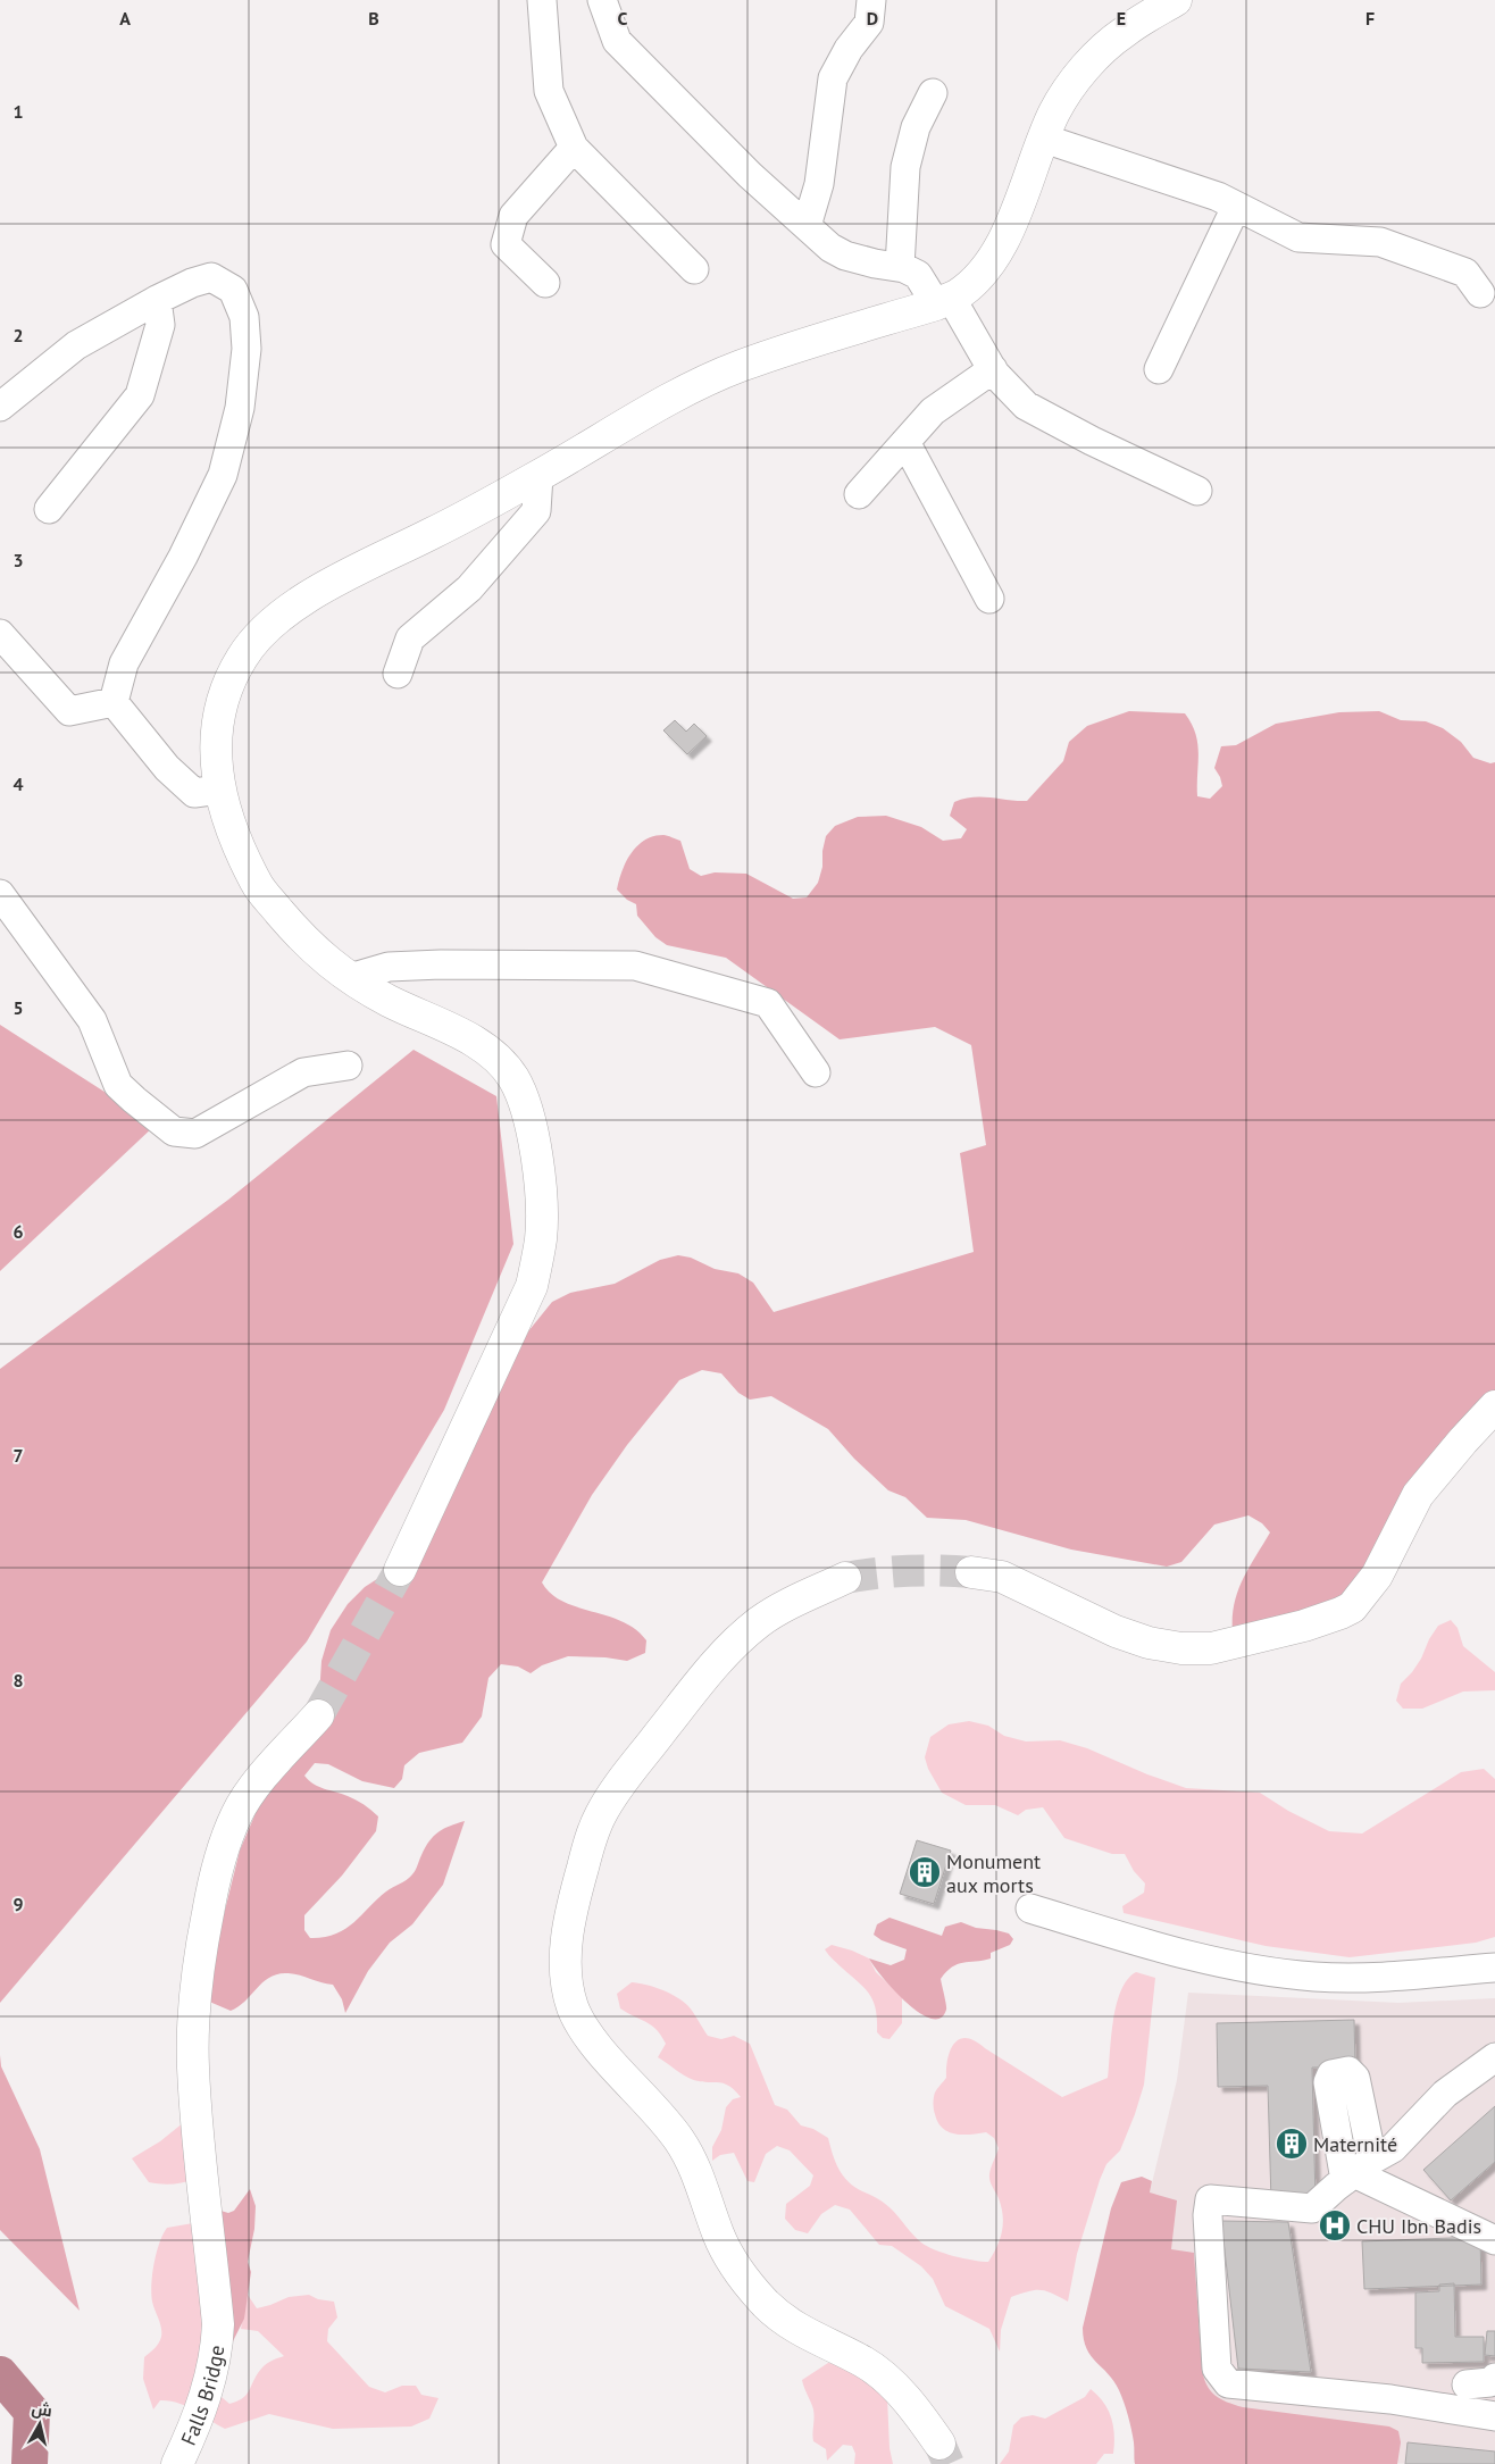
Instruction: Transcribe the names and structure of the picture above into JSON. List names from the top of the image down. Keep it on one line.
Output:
{"streets":{"main road":["Falls Bridge"]},"places":{"building":["Monument aux morts","Maternité"],"hospital":["CHU Ibn Badis"]},"north":"top","grid":{"columns":["A","B","C","D","E","F"],"rows":["1","2","3","4","5","6","7","8","9"]}}
